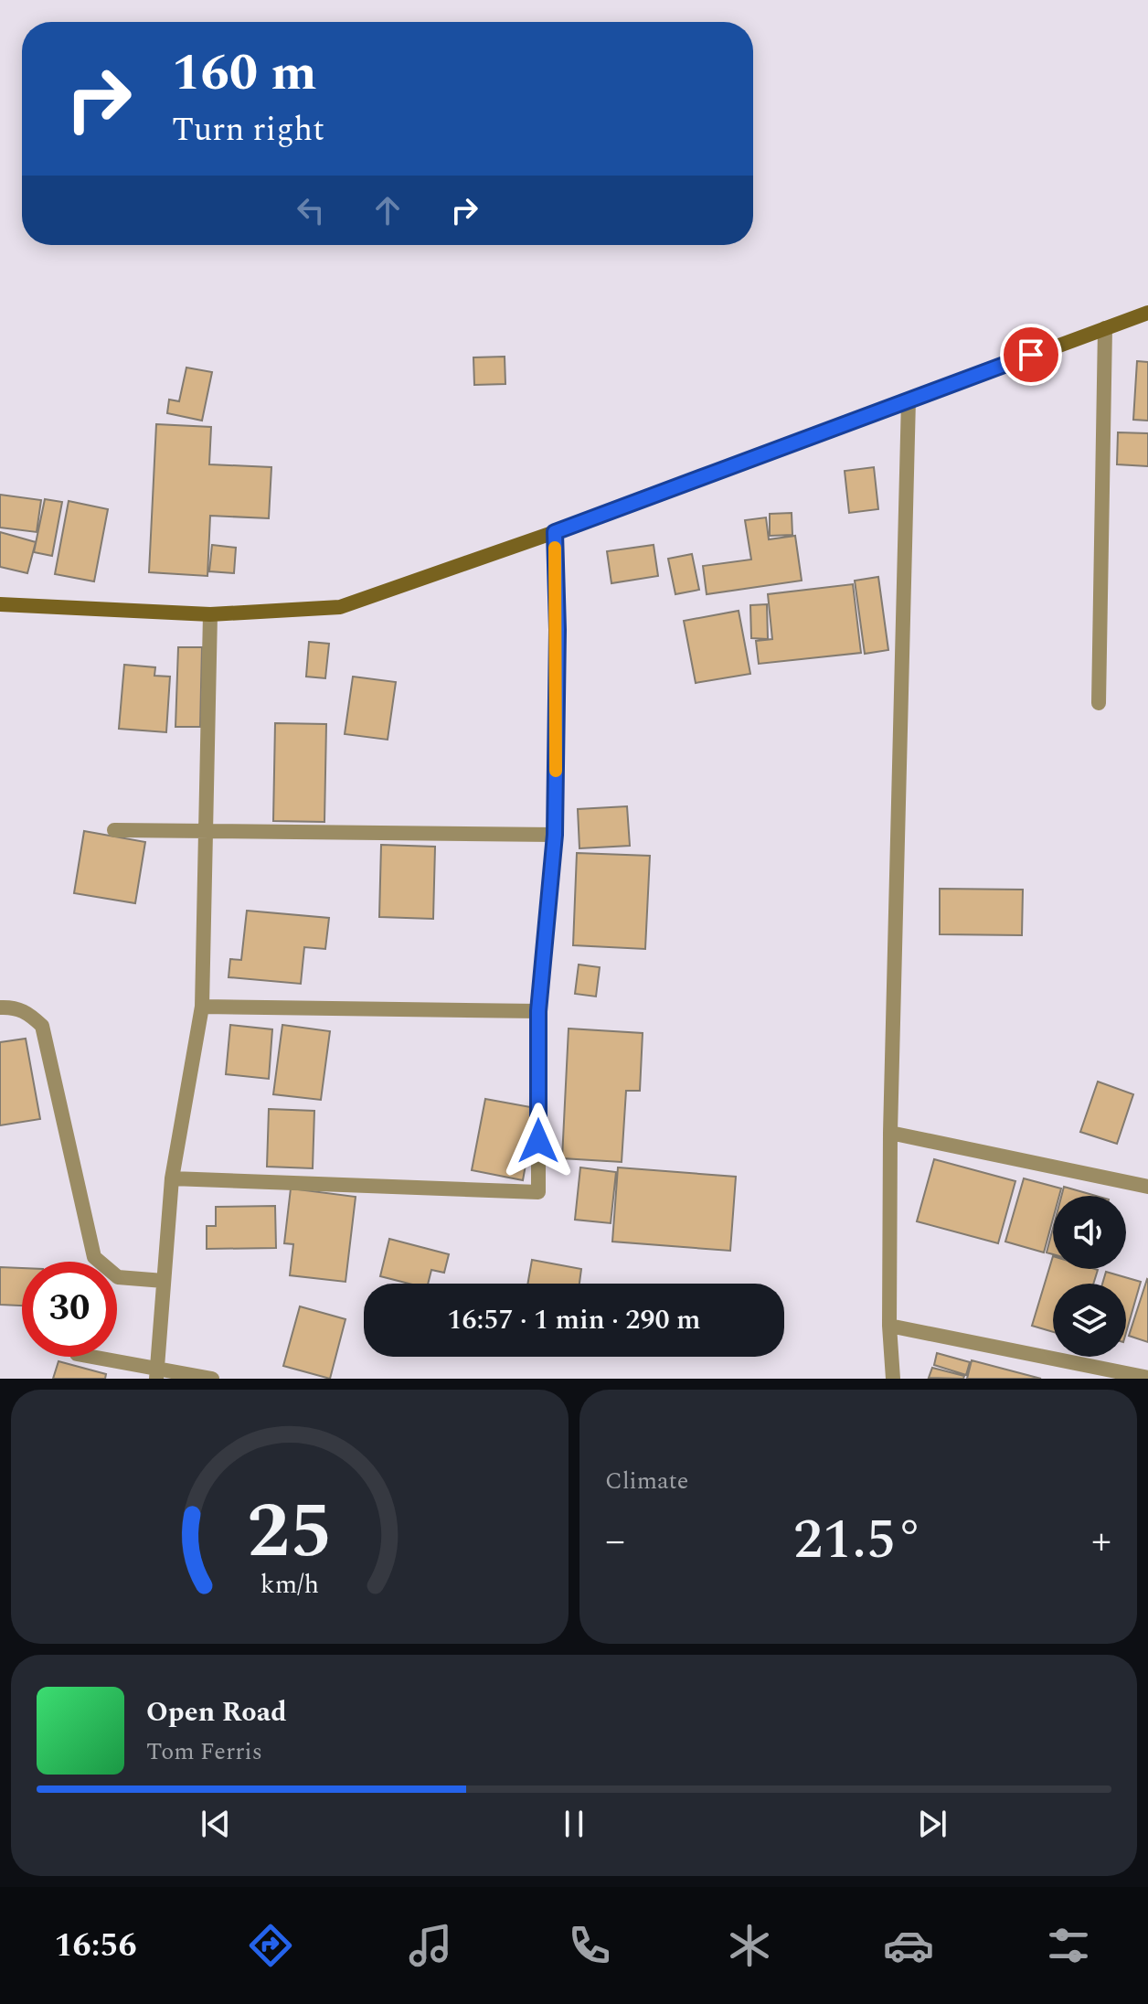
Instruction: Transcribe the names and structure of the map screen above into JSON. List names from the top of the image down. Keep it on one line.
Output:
{"page":{"turn":["160 m","Turn right"],"limit":"30","trip":"16:57 · 1 min · 290 m","tile":"Climate","heat":["−","21.5°","+"],"song":["Open Road","Tom Ferris"],"tabs":"16:56","gauge":["25","km/h"]}}
